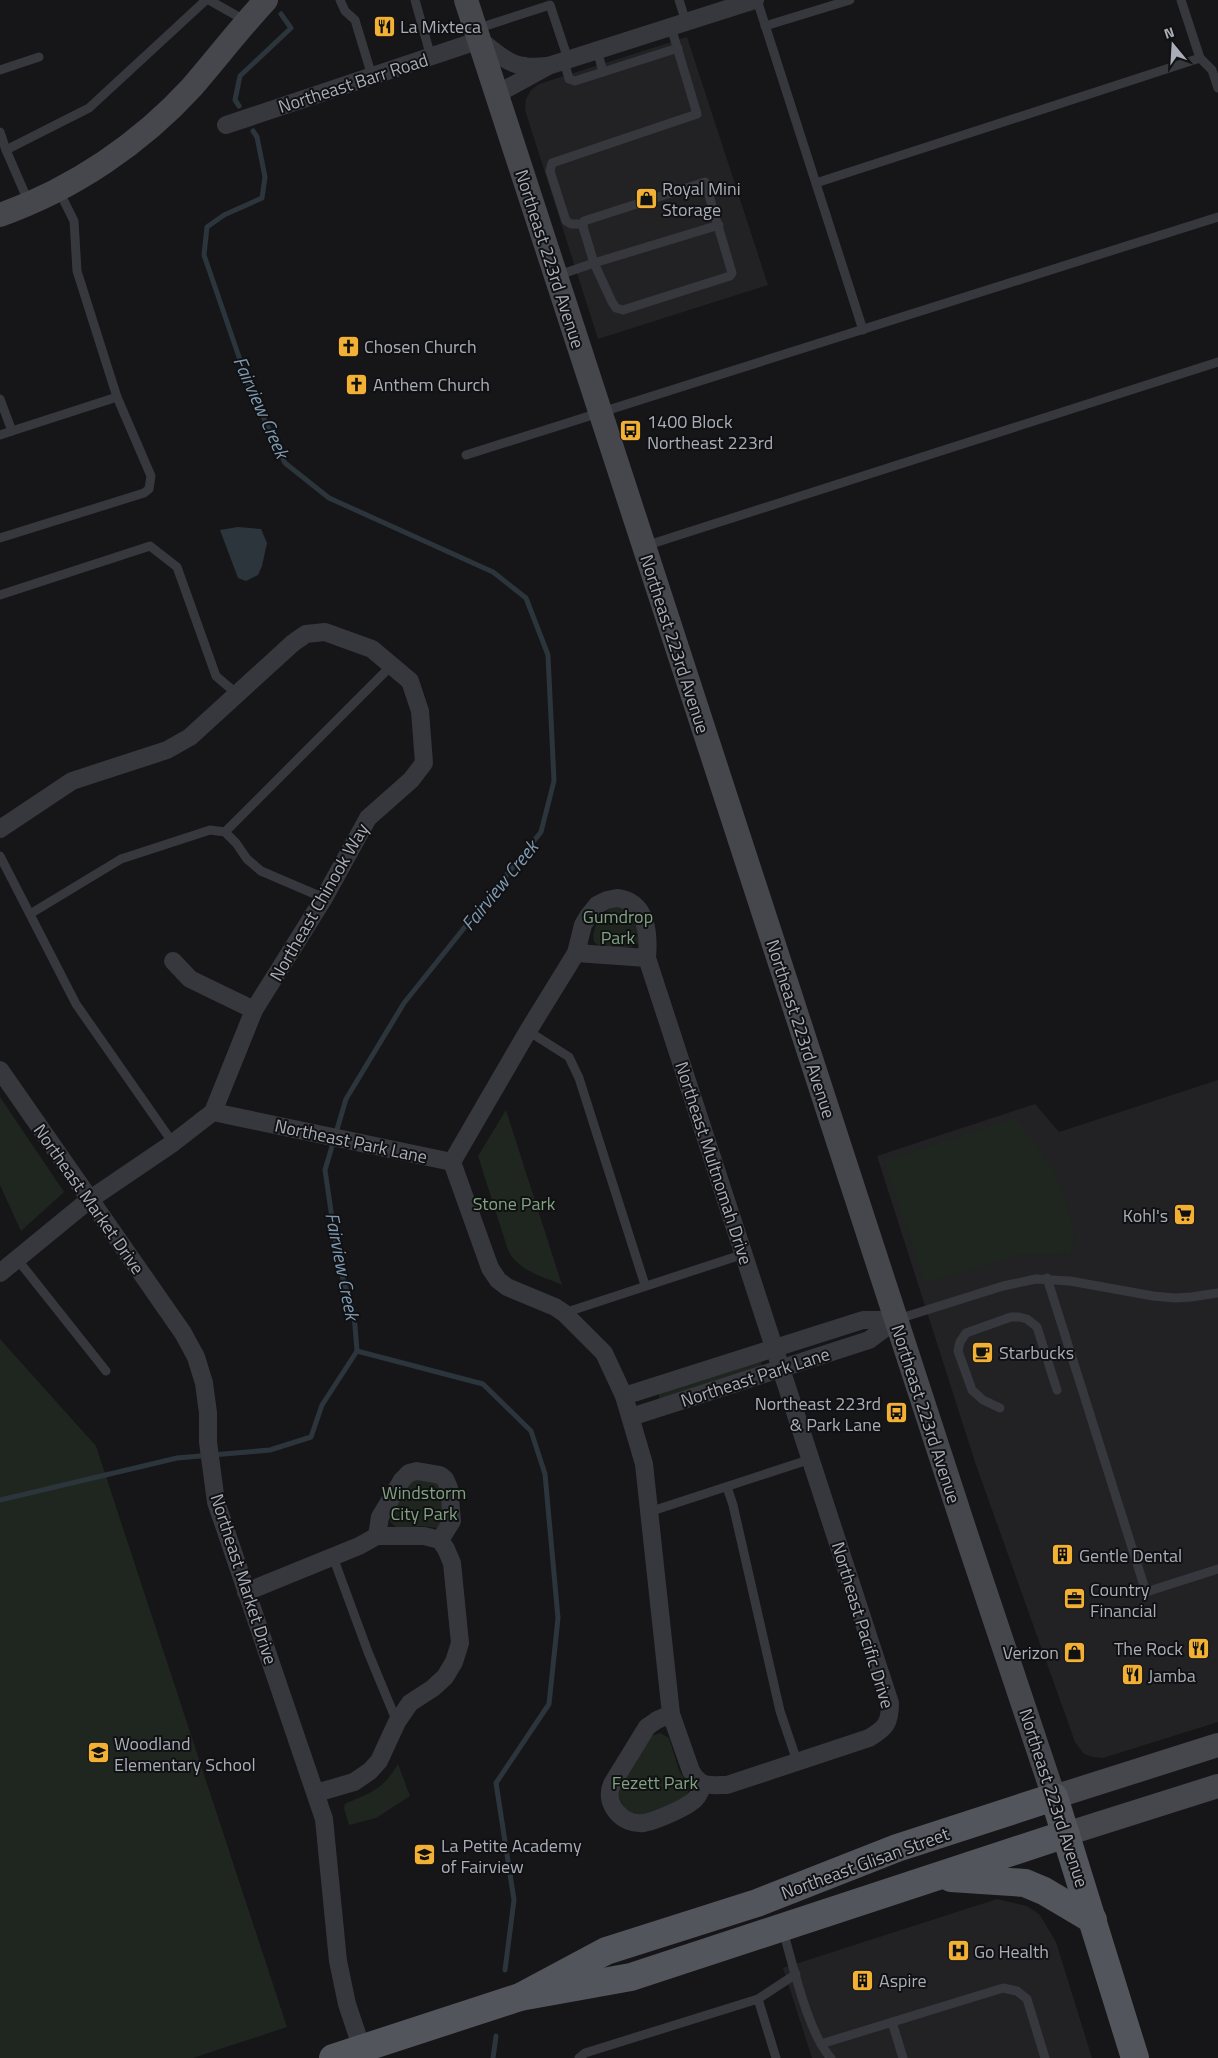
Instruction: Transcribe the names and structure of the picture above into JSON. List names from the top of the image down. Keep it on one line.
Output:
{"streets":{"main road":["Northeast 223rd Avenue","Northeast Glisan Street"],"street":["Northeast Barr Road","Northeast Chinook Way","Northeast Park Lane","Northeast Multnomah Drive","Northeast Market Drive","Northeast Pacific Drive"]},"crossings":[["Northeast Barr Road","Northeast 223rd Avenue"],["Northeast 223rd Avenue","Northeast Park Lane"],["Northeast 223rd Avenue","Northeast Glisan Street"],["Northeast Chinook Way","Northeast Park Lane"],["Northeast Park Lane","Northeast Multnomah Drive"],["Northeast Park Lane","Northeast Pacific Drive"],["Northeast Multnomah Drive","Northeast Pacific Drive"],["Northeast Market Drive","Northeast Glisan Street"]],"water":["Fairview Creek"],"parks":["Gumdrop Park","Stone Park","Windstorm City Park","Fezett Park"],"places":{"restaurant":["La Mixteca","The Rock","Jamba"],"shop":["Royal Mini Storage","Verizon"],"church":["Chosen Church","Anthem Church"],"bus stop":["1400 Block Northeast 223rd","Northeast 223rd & Park Lane"],"supermarket":["Kohl's"],"cafe":["Starbucks"],"building":["Gentle Dental","Aspire"],"office":["Country Financial"],"school or university":["Woodland Elementary School","La Petite Academy of Fairview"],"hospital":["Go Health"]},"north":"top"}
